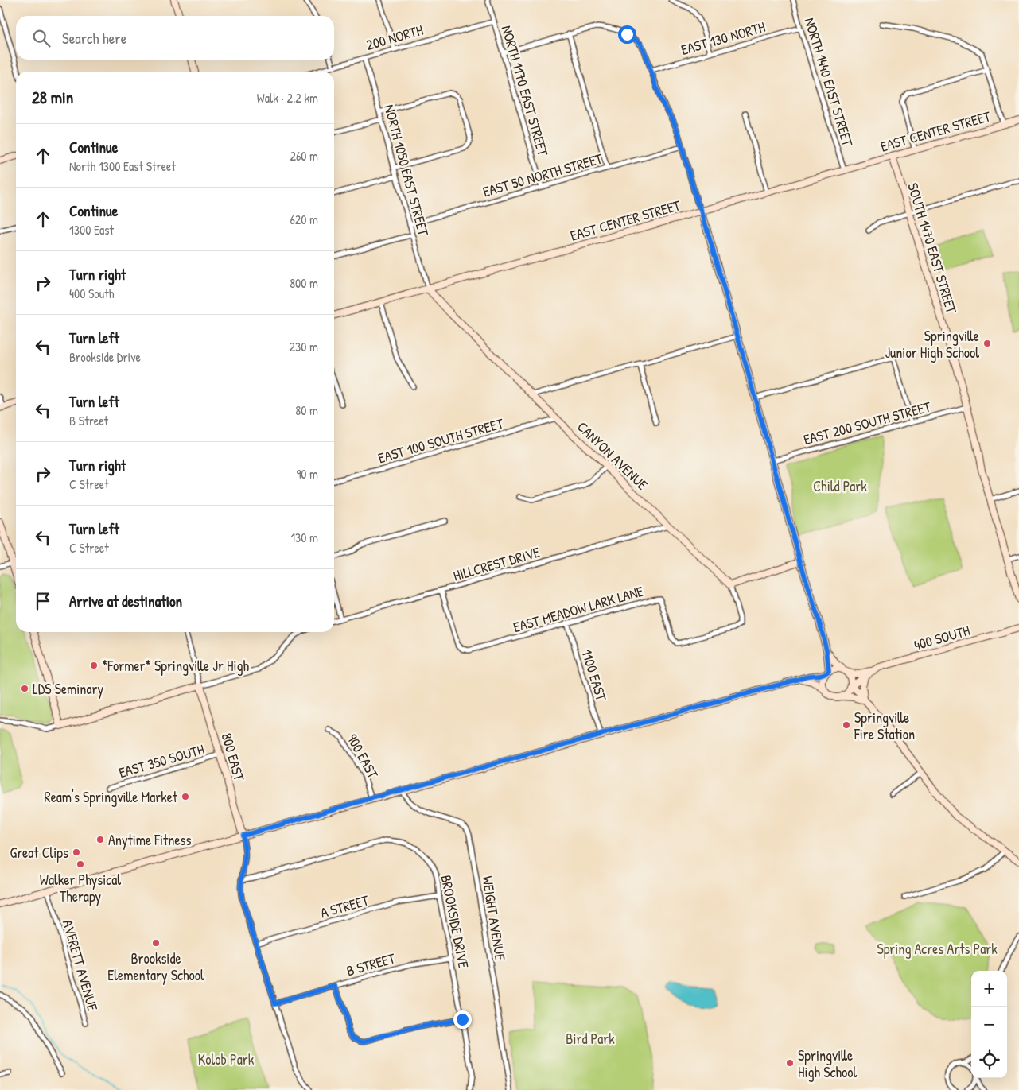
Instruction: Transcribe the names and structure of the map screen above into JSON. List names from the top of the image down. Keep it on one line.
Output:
{"streets":{"street":["200 NORTH","EAST 130 NORTH","NORTH 1440 EAST STREET","NORTH 1170 EAST STREET","EAST CENTER STREET","NORTH 1050 EAST STREET","EAST 50 NORTH STREET","SOUTH 1470 EAST STREET","EAST 200 SOUTH STREET","EAST 100 SOUTH STREET","CANYON AVENUE","HILLCREST DRIVE","EAST MEADOW LARK LANE","400 SOUTH","1100 EAST","900 EAST","800 EAST","EAST 350 SOUTH","A STREET","WEIGHT AVENUE","BROOKSIDE DRIVE","B STREET","AVERETT AVENUE"]},"crossings":[["200 NORTH","NORTH 1170 EAST STREET"],["200 NORTH","NORTH 1050 EAST STREET"],["EAST 130 NORTH","NORTH 1440 EAST STREET"],["NORTH 1440 EAST STREET","EAST CENTER STREET"],["NORTH 1170 EAST STREET","EAST 50 NORTH STREET"],["EAST CENTER STREET","NORTH 1050 EAST STREET"],["EAST CENTER STREET","SOUTH 1470 EAST STREET"],["EAST CENTER STREET","CANYON AVENUE"],["NORTH 1050 EAST STREET","EAST 50 NORTH STREET"],["NORTH 1050 EAST STREET","CANYON AVENUE"],["SOUTH 1470 EAST STREET","EAST 200 SOUTH STREET"],["EAST 100 SOUTH STREET","CANYON AVENUE"],["CANYON AVENUE","HILLCREST DRIVE"],["CANYON AVENUE","EAST MEADOW LARK LANE"],["HILLCREST DRIVE","EAST MEADOW LARK LANE"],["EAST MEADOW LARK LANE","1100 EAST"],["800 EAST","EAST 350 SOUTH"],["A STREET","BROOKSIDE DRIVE"],["BROOKSIDE DRIVE","B STREET"]],"parks":["Child Park","Spring Acres Arts Park","Bird Park","Kolob Park"],"places":["Springville Junior High School","*Former* Springville Jr High","LDS Seminary","Springville Fire Station","Ream's Springville Market","Anytime Fitness","Great Clips","Walker Physical Therapy","Brookside Elementary School","Springville High School"],"page":{"search":"Search here","heading":["28 min","Walk · 2.2 km"],"list":[["Continue","North 1300 East Street","260 m"],["Continue","1300 East","620 m"],["Turn right","400 South","800 m"],["Turn left","Brookside Drive","230 m"],["Turn left","B Street","80 m"],["Turn right","C Street","90 m"],["Turn left","C Street","130 m"],"Arrive at destination"],"map_buttons":["+","−"]}}
